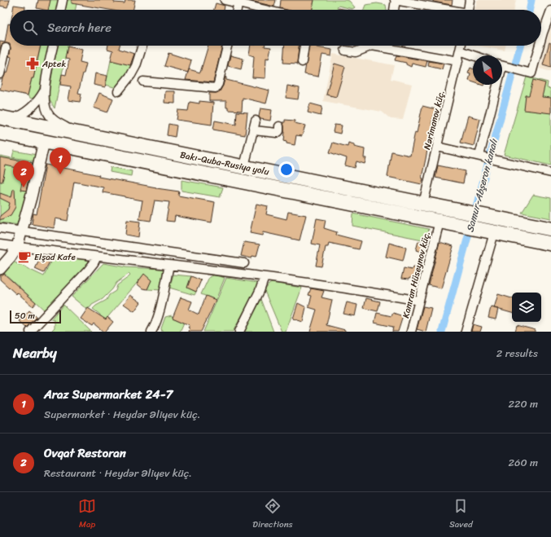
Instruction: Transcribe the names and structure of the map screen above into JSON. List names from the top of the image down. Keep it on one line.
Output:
{"streets":{"highway":["Bakı-Quba-Rusiya yolu"],"street":["Nərimanov küç.","Kamran Hüseynov küç."]},"crossings":[["Nərimanov küç.","Bakı-Quba-Rusiya yolu"],["Bakı-Quba-Rusiya yolu","Kamran Hüseynov küç."]],"water":["Samur-Abşeron kanalı"],"places":{"pharmacy":["Aptek"],"cafe":["Elşad Kafe"]},"scale_bar":"50 m","north":"bottom right","page":{"search":"Search here","pins":["1","2"],"scale":"50 m","heading":["Nearby","2 results"],"list":[{"mark":"1","name":"Araz Supermarket 24-7","note":"Supermarket · Heydər Əliyev küç.","value":"220 m"},{"mark":"2","name":"Ovqat Restoran","note":"Restaurant · Heydər Əliyev küç.","value":"260 m"}],"nav":["Map","Directions","Saved"]}}
